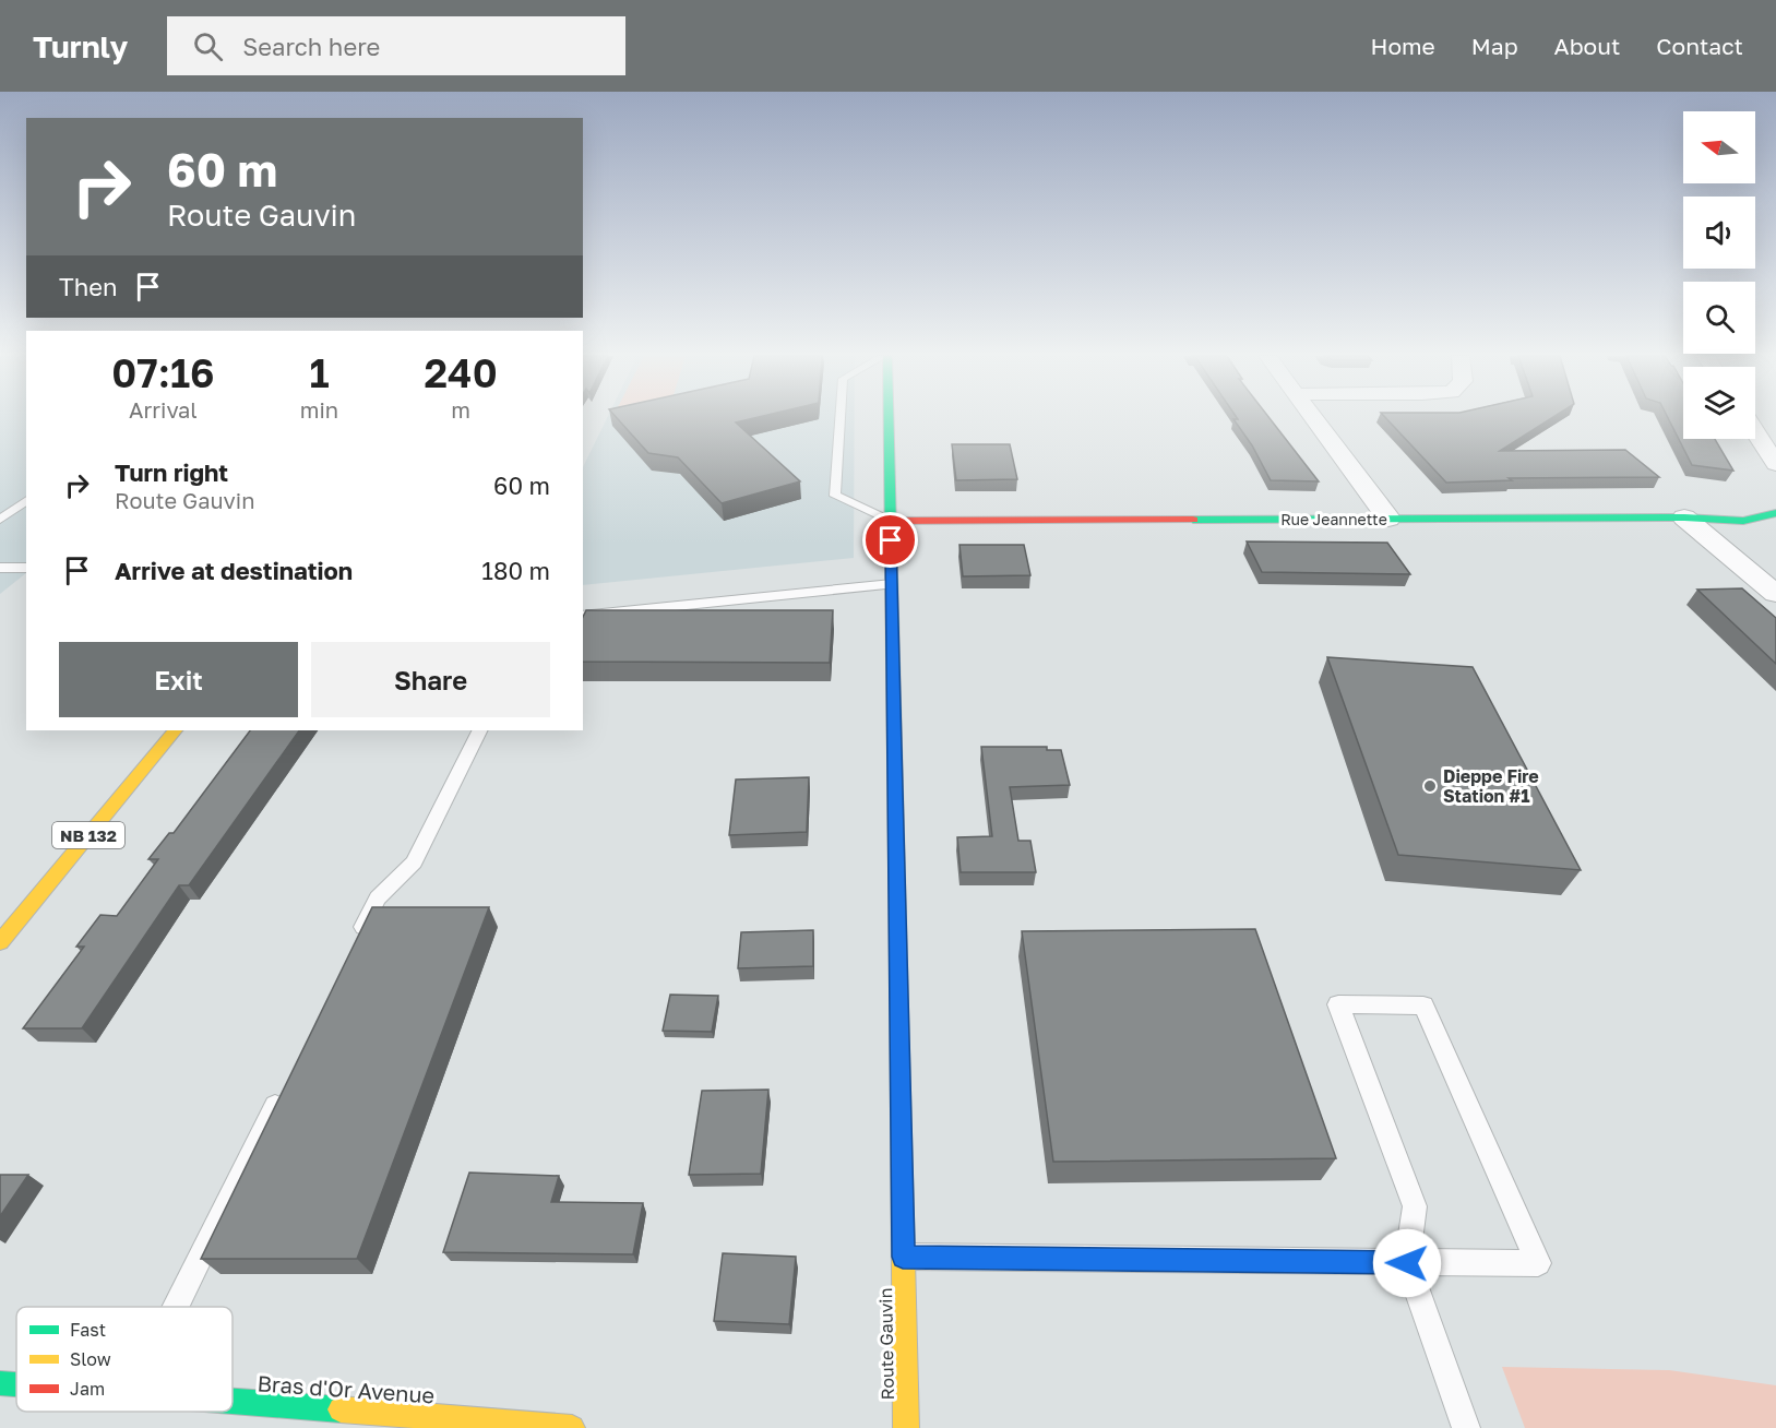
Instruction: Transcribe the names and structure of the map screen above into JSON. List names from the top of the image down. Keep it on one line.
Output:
{"streets":{"street":["Rue Jeannette","NB 132","Route Gauvin","Bras d'Or Avenue"]},"crossings":[["Rue Jeannette","Route Gauvin"]],"places":["Dieppe Fire Station #1"],"legend":["Fast","Slow","Jam"],"north":"left","page":{"header":"Turnly","search":"Search here","nav":["Home","Map","About","Contact"],"turn":["60 m","Route Gauvin"],"then":"Then","eta":["07:16","Arrival","1","min","240","m"],"list":[{"name":"Turn right","note":"Route Gauvin","value":"60 m"},{"name":"Arrive at destination","value":"180 m"}],"buttons":["Exit","Share"]}}
